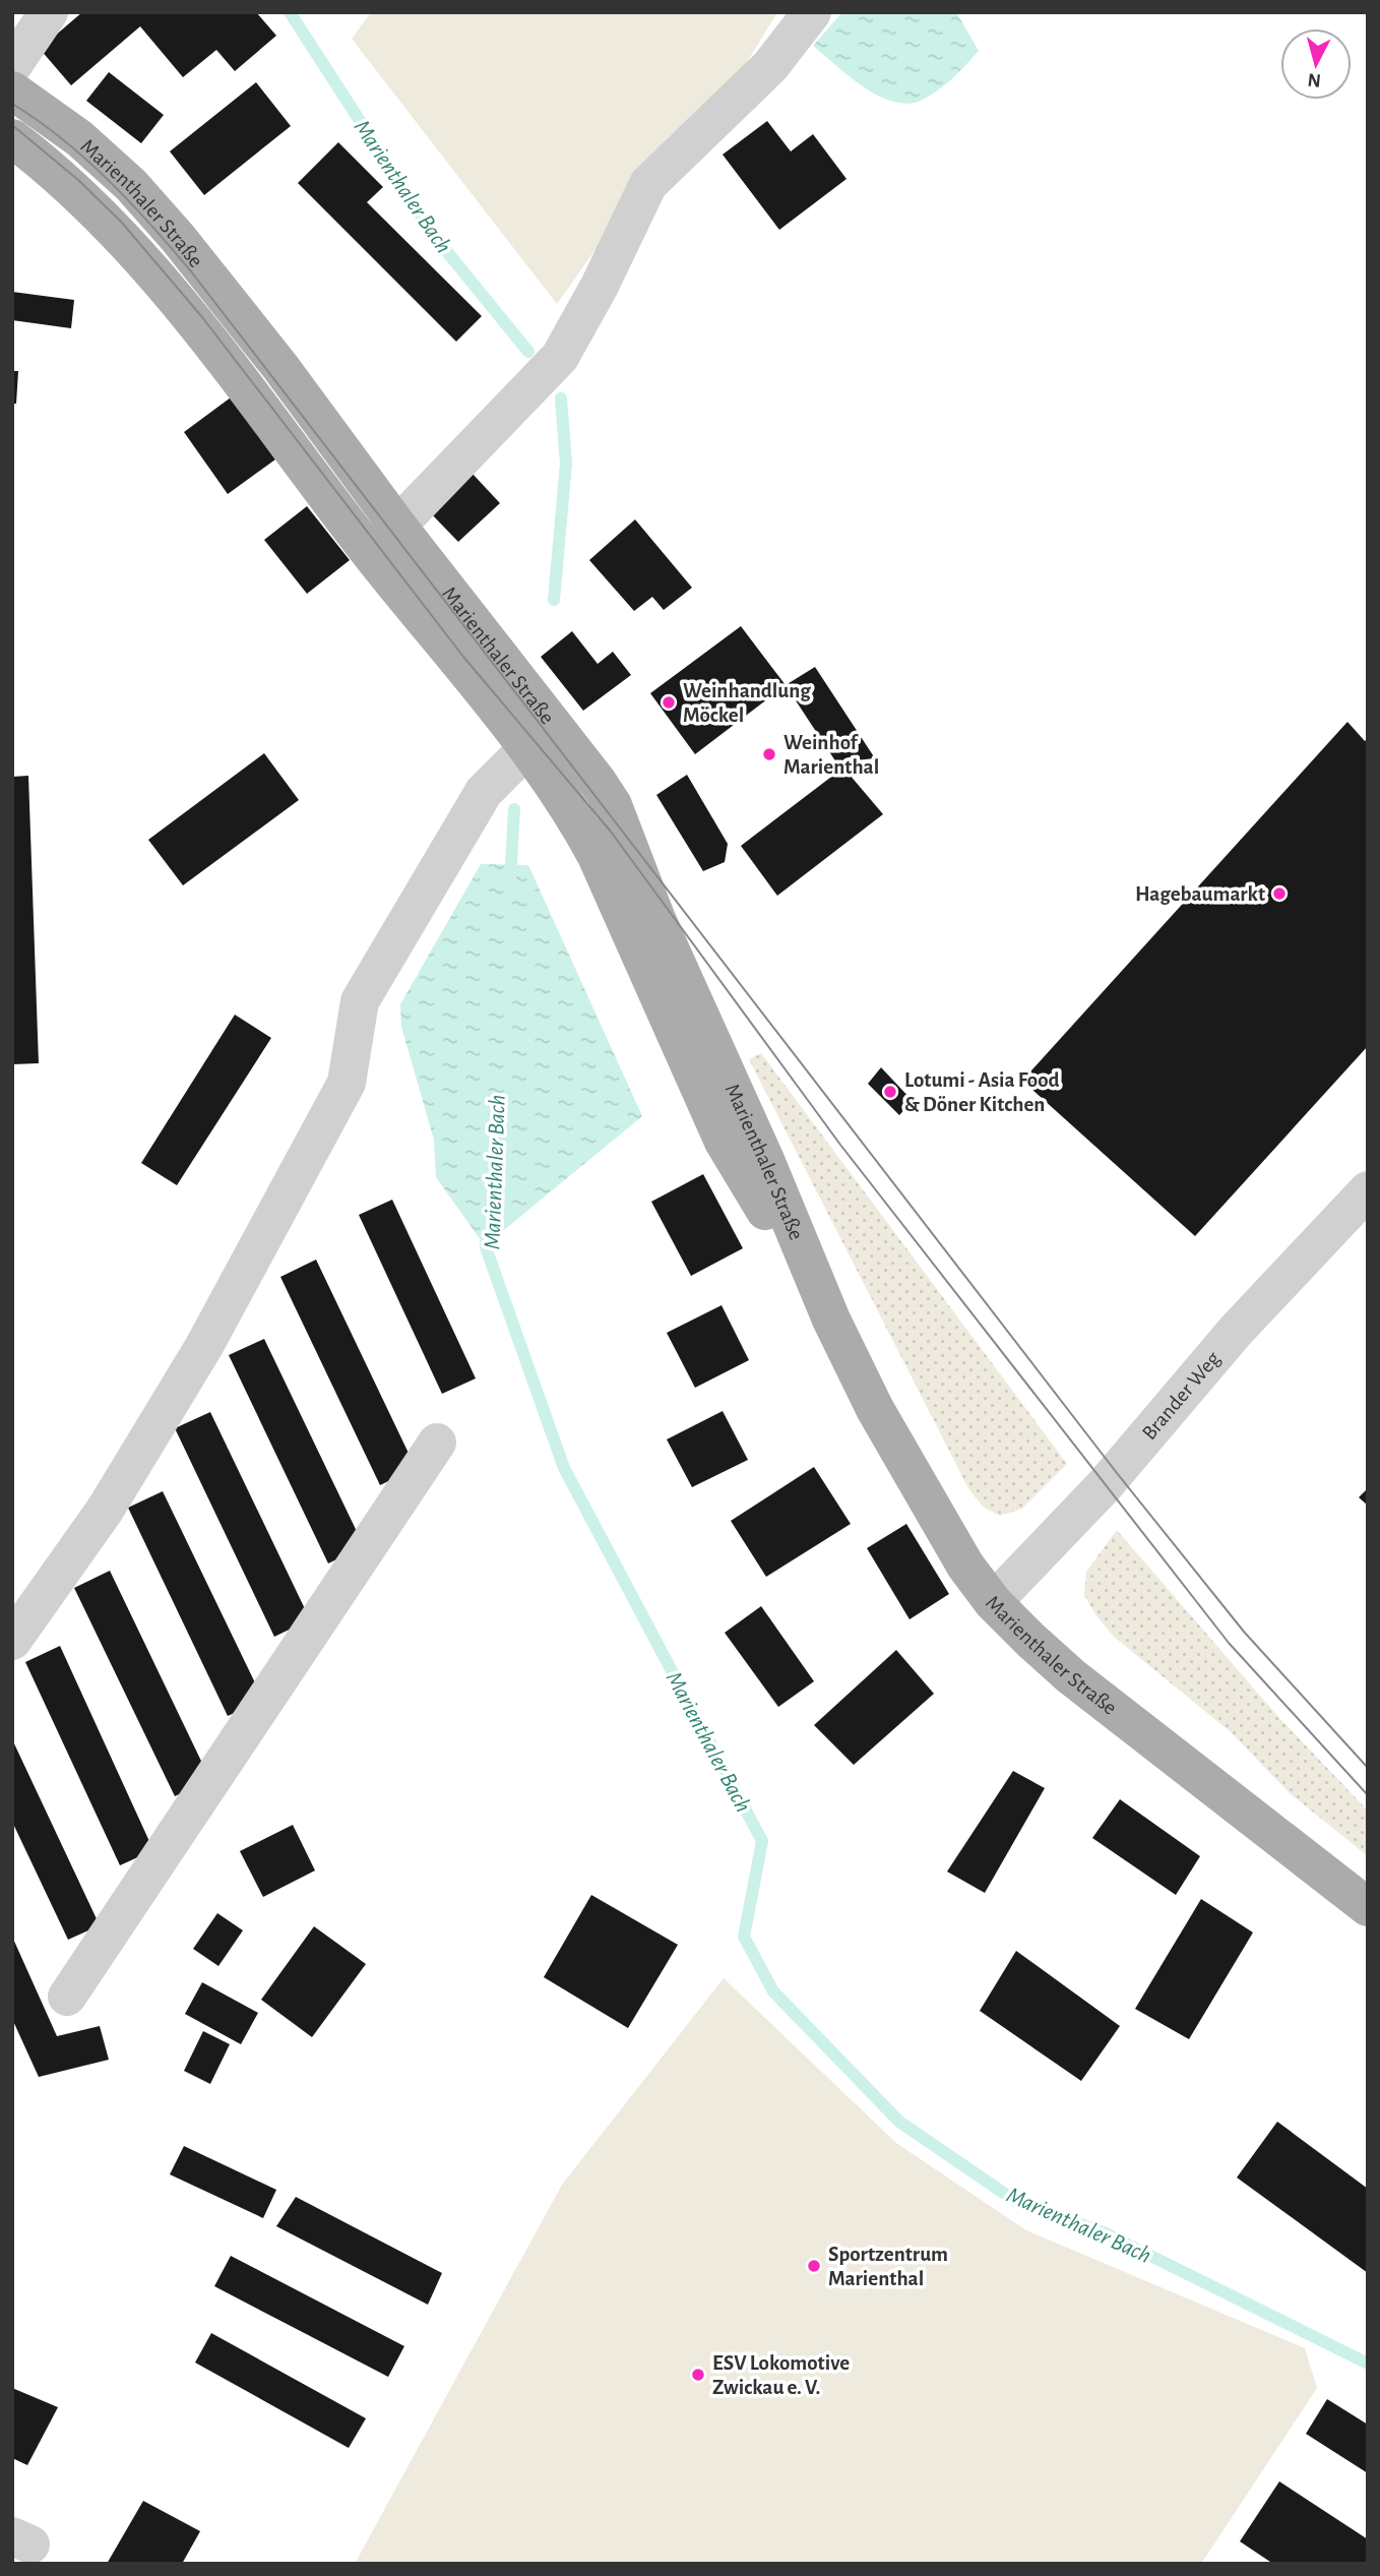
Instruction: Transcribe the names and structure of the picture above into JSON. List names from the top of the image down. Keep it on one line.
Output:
{"streets":{"main road":["Marienthaler Straße"],"street":["Brander Weg"]},"crossings":[["Marienthaler Straße","Brander Weg"]],"water":["Marienthaler Bach"],"places":["Weinhandlung Möckel","Weinhof Marienthal","Hagebaumarkt","Lotumi - Asia Food & Döner Kitchen","Sportzentrum Marienthal","ESV Lokomotive Zwickau e. V."],"north":"bottom"}
